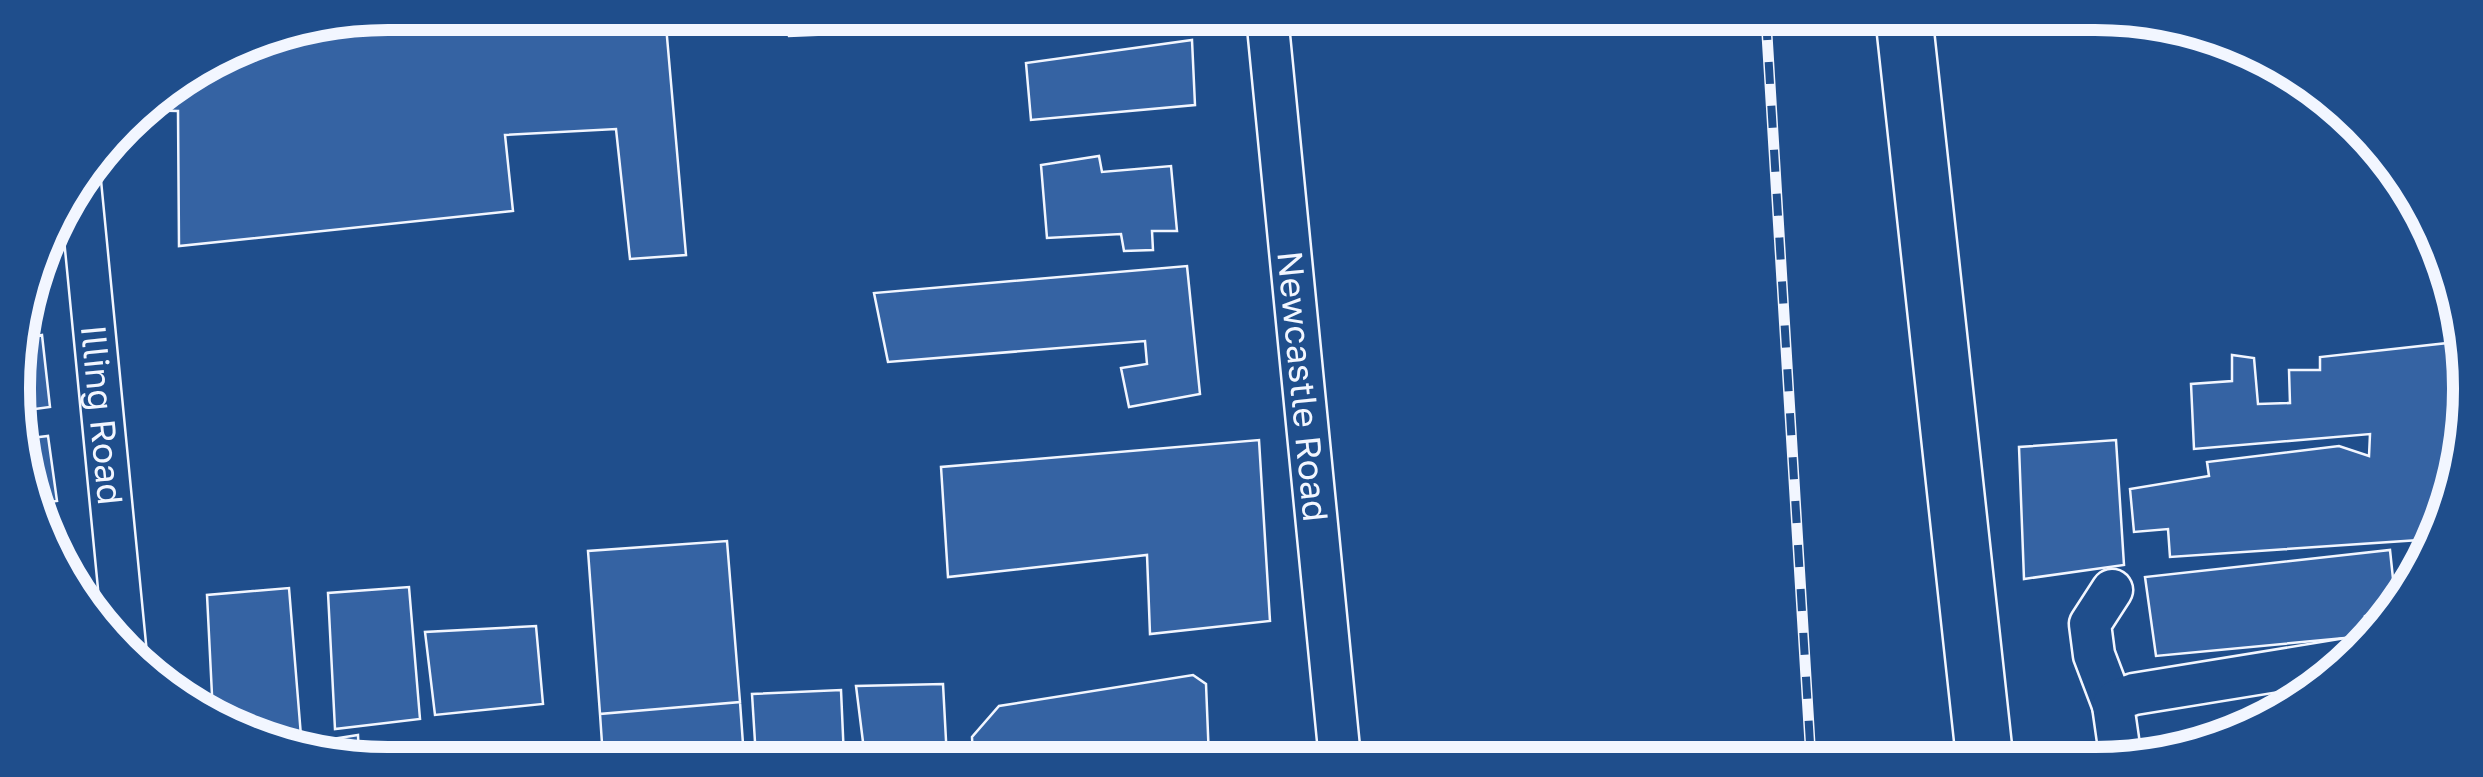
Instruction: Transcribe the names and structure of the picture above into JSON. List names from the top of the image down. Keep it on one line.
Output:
{"streets":{"street":["Newcastle Road","Illing Road"]}}
